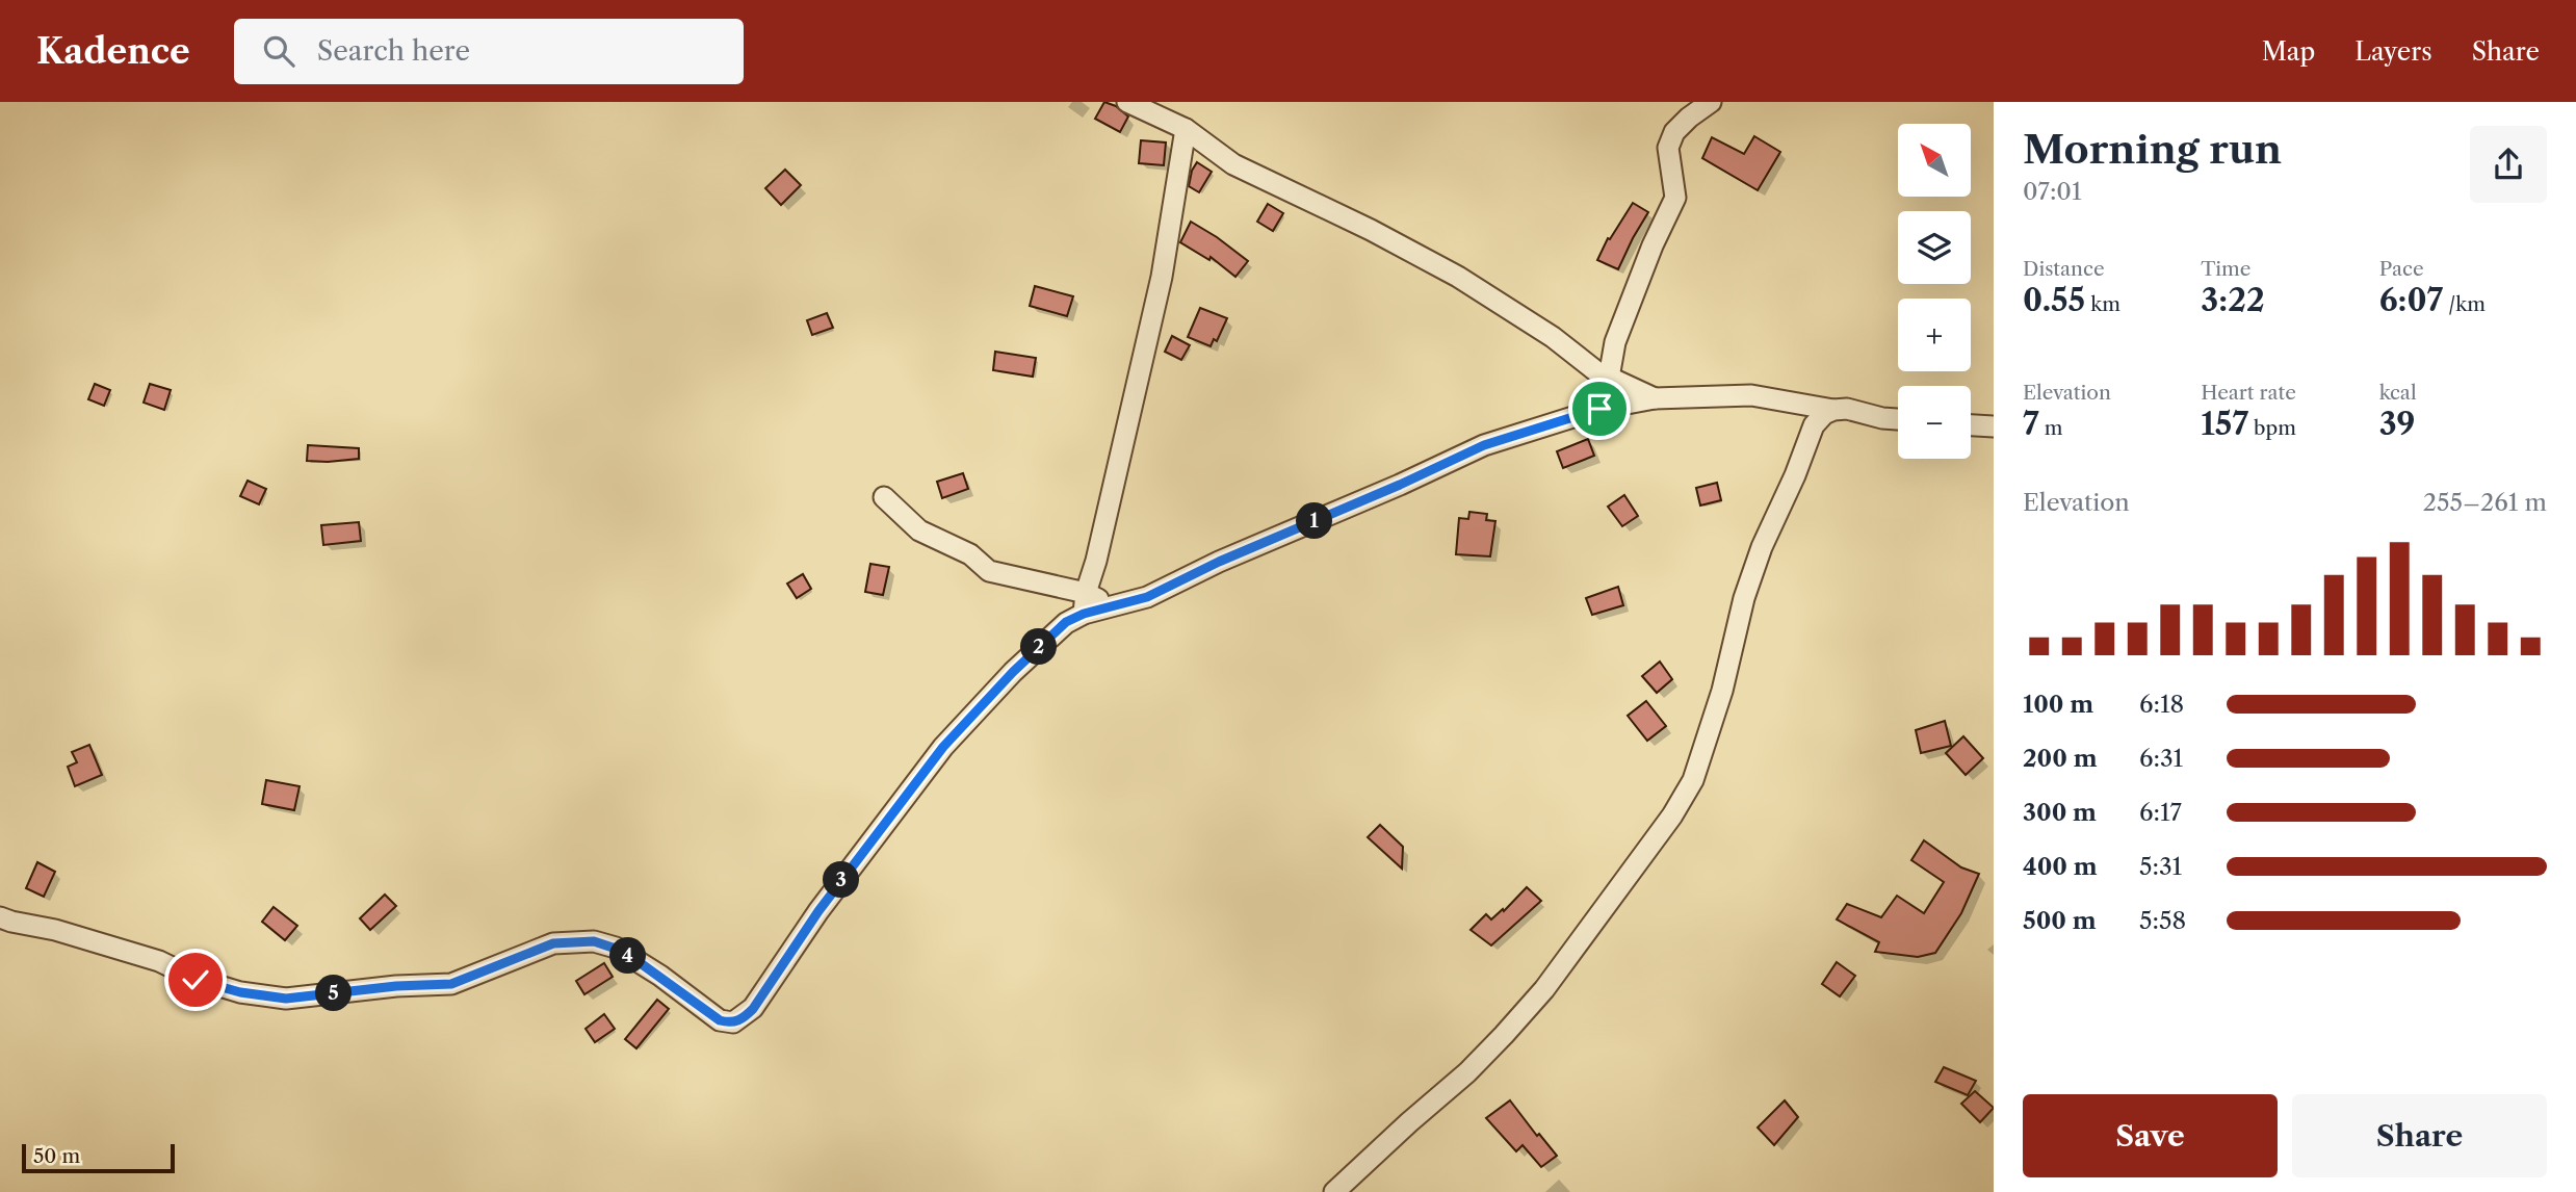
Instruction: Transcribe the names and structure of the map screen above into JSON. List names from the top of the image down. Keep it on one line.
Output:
{"scale_bar":"50 m","north":"top left","page":{"header":"Kadence","search":"Search here","nav":["Map","Layers","Share"],"heading":["Morning run","07:01"],"map_buttons":["+","−"],"stats":[["Distance","0.55 km"],["Time","3:22"],["Pace","6:07 /km"],["Elevation","7 m"],["Heart rate","157 bpm"],["kcal","39"]],"chart":["Elevation","255–261 m"],"pins":["1","2","3","4","5"],"list":[{"name":"100 m","note":"6:18"},{"name":"200 m","note":"6:31"},{"name":"300 m","note":"6:17"},{"name":"400 m","note":"5:31"},{"name":"500 m","note":"5:58"}],"buttons":["Save","Share"],"scale":"50 m"}}
